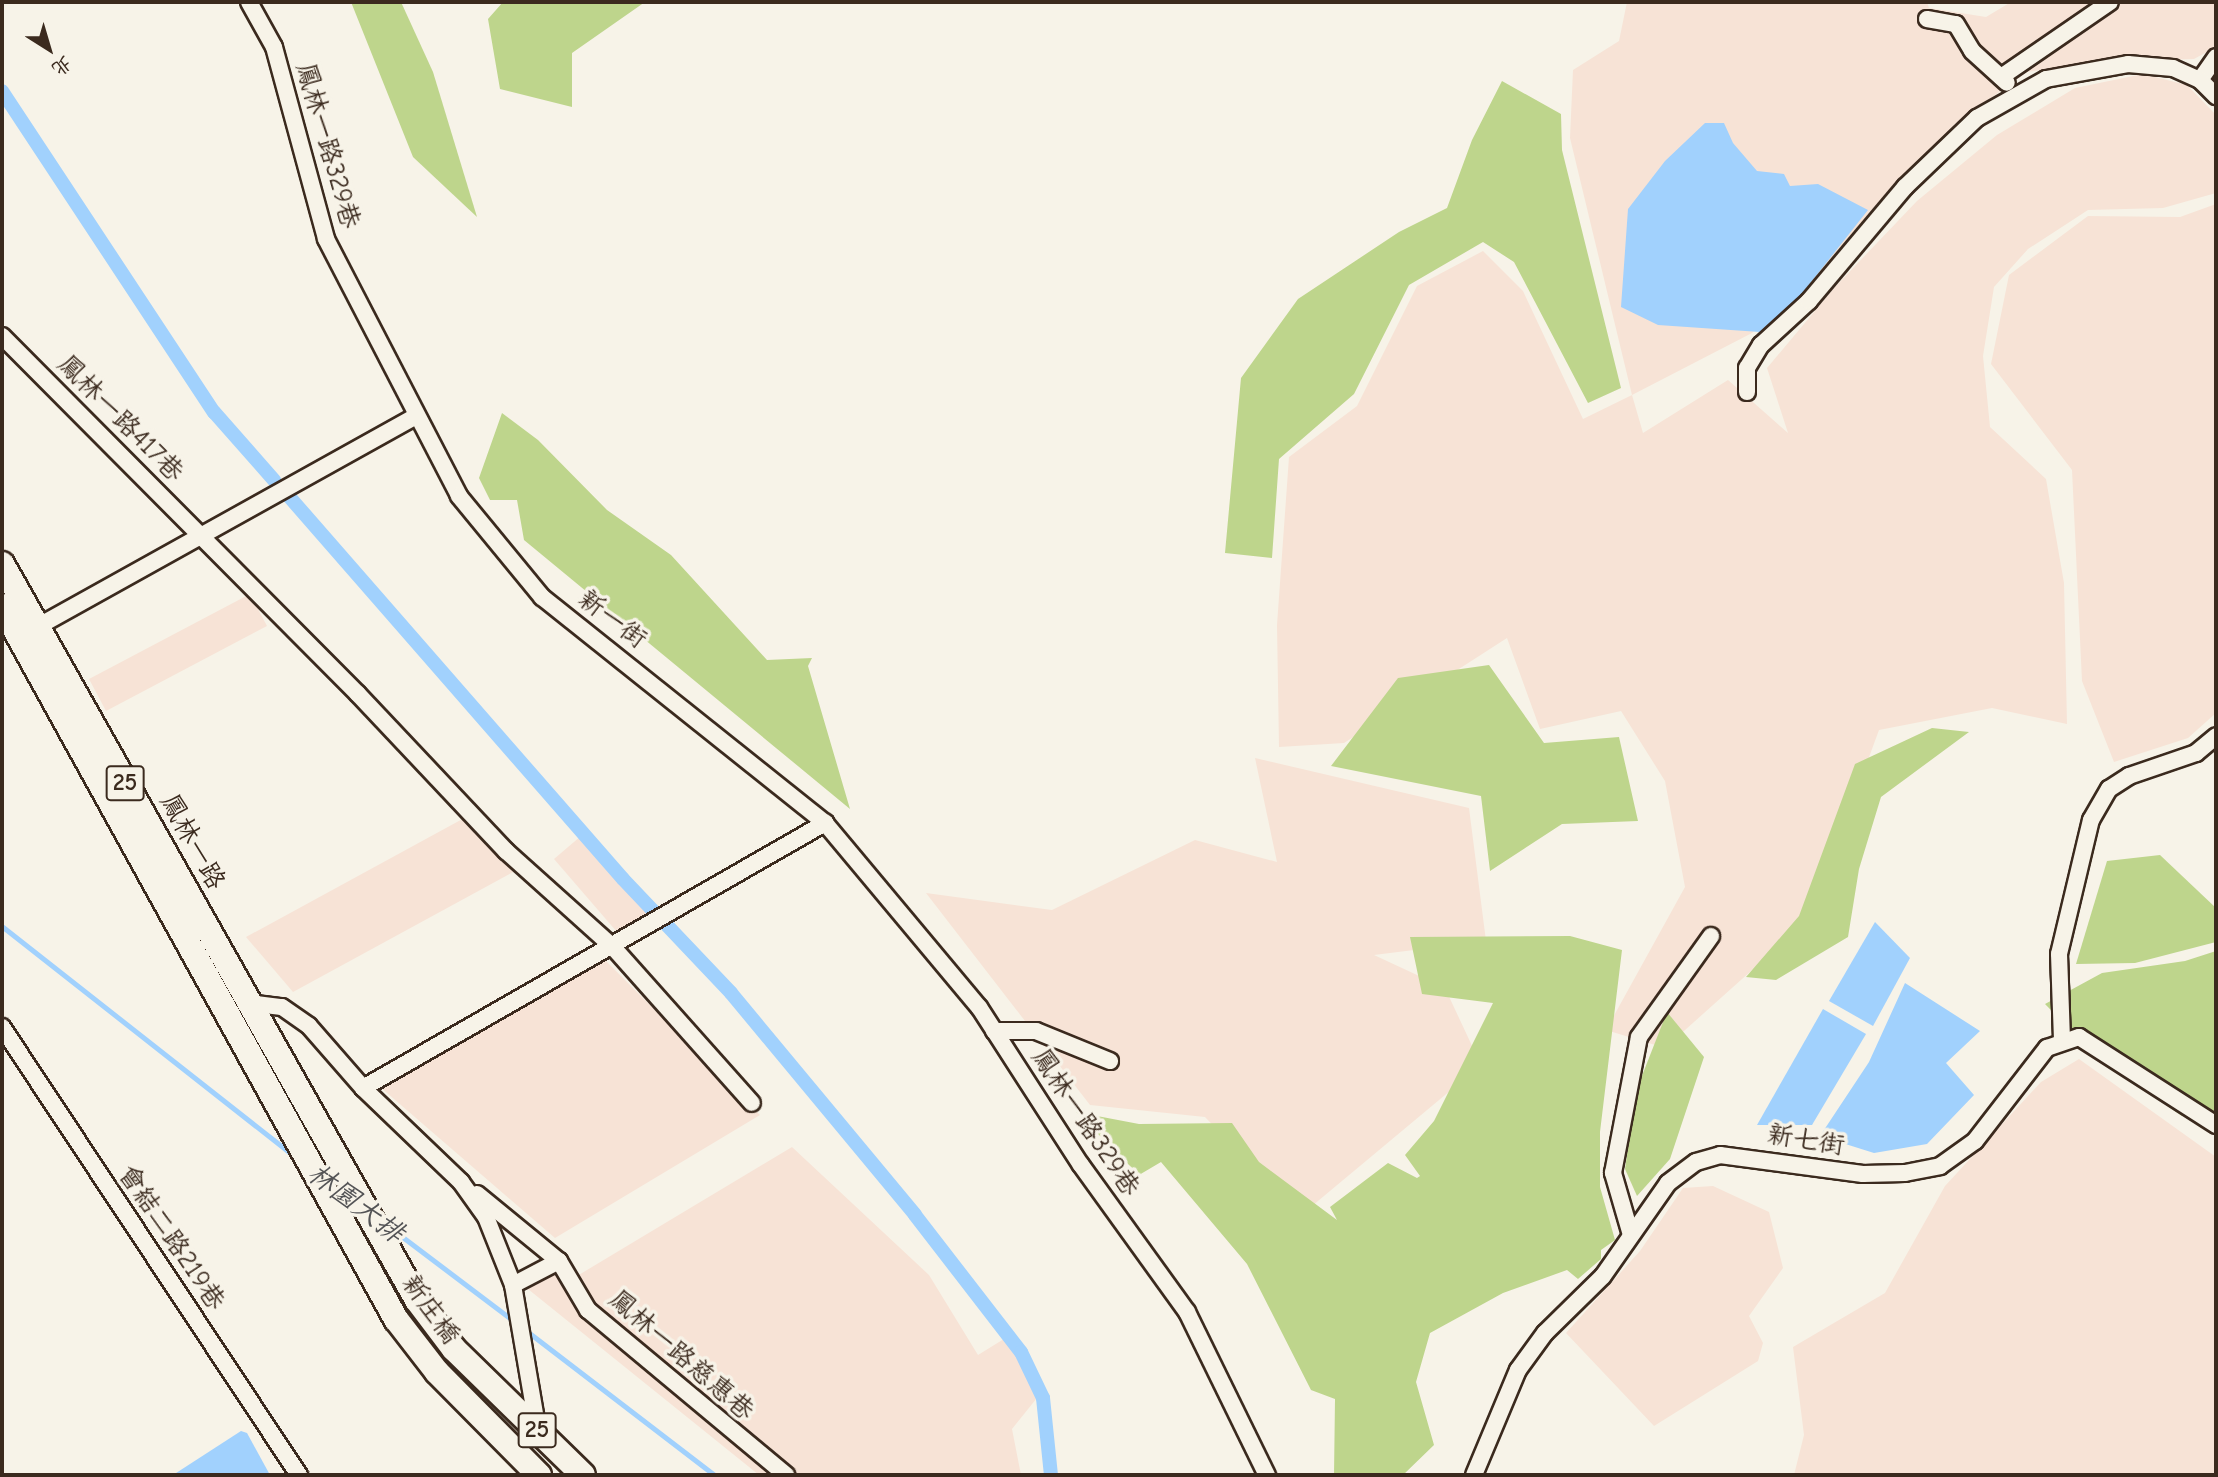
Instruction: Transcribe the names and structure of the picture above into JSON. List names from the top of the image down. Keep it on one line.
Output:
{"streets":{"main road":["25","鳳林一路","新庄橋"],"street":["鳳林一路329巷","鳳林一路417巷","新一街","新七街","會結二路219巷","鳳林一路慈惠巷"]},"crossings":[["鳳林一路329巷","新一街"],["25","新庄橋"],["鳳林一路","新庄橋"]],"water":["林園大排"],"north":"bottom right"}
